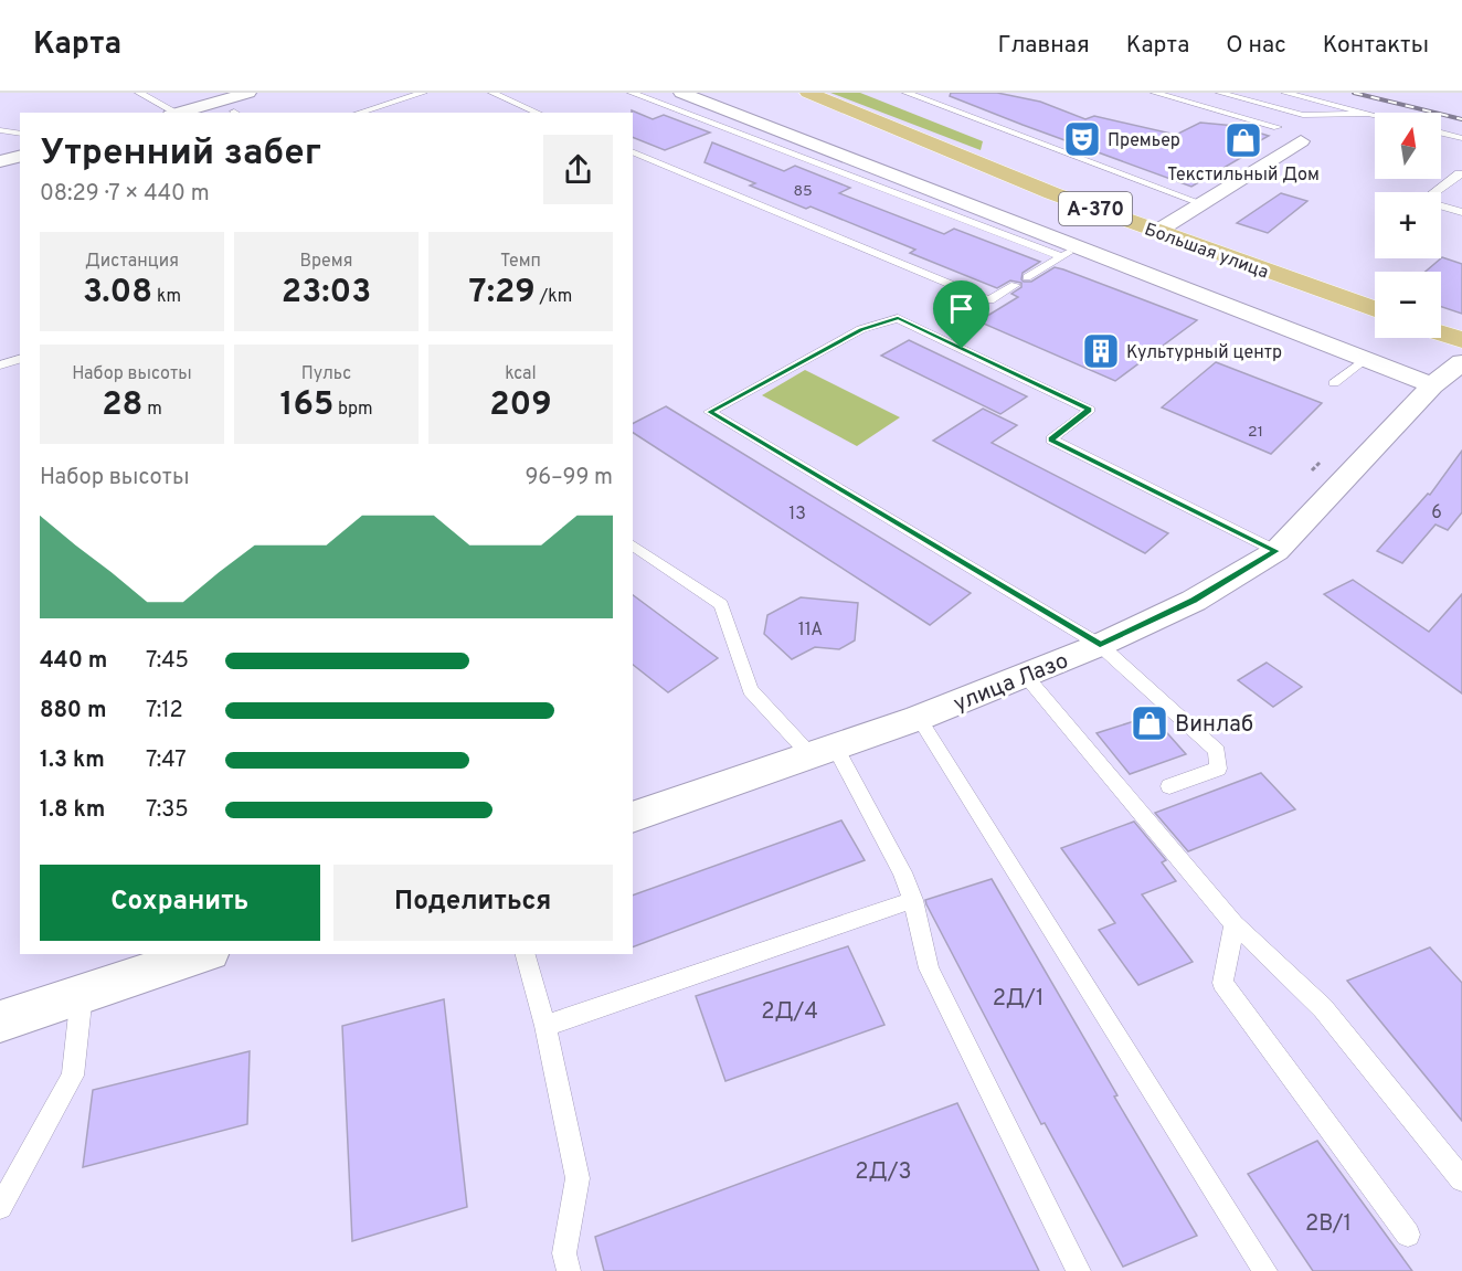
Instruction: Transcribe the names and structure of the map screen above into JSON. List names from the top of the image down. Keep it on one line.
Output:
{"streets":{"highway":["А-370","Большая улица"],"street":["улица Лазо"]},"places":{"theatre":["Премьер"],"shop":["Текстильный Дом","Винлаб"],"building":["Культурный центр"]},"house_numbers":["85","21","6","13","11А","2Д/1","2Д/4","2Д/3","2В/1"],"north":"top","page":{"header":"Карта","nav":["Главная","Карта","О нас","Контакты"],"map_buttons":["+","−"],"heading":["Утренний забег","08:29 · 7 × 440 m"],"stats":[["Дистанция","3.08 km"],["Время","23:03"],["Темп","7:29 /km"],["Набор высоты","28 m"],["Пульс","165 bpm"],["kcal","209"]],"chart":["Набор высоты","96–99 m"],"list":[{"name":"440 m","note":"7:45"},{"name":"880 m","note":"7:12"},{"name":"1.3 km","note":"7:47"},{"name":"1.8 km","note":"7:35"}],"buttons":["Сохранить","Поделиться"]}}
